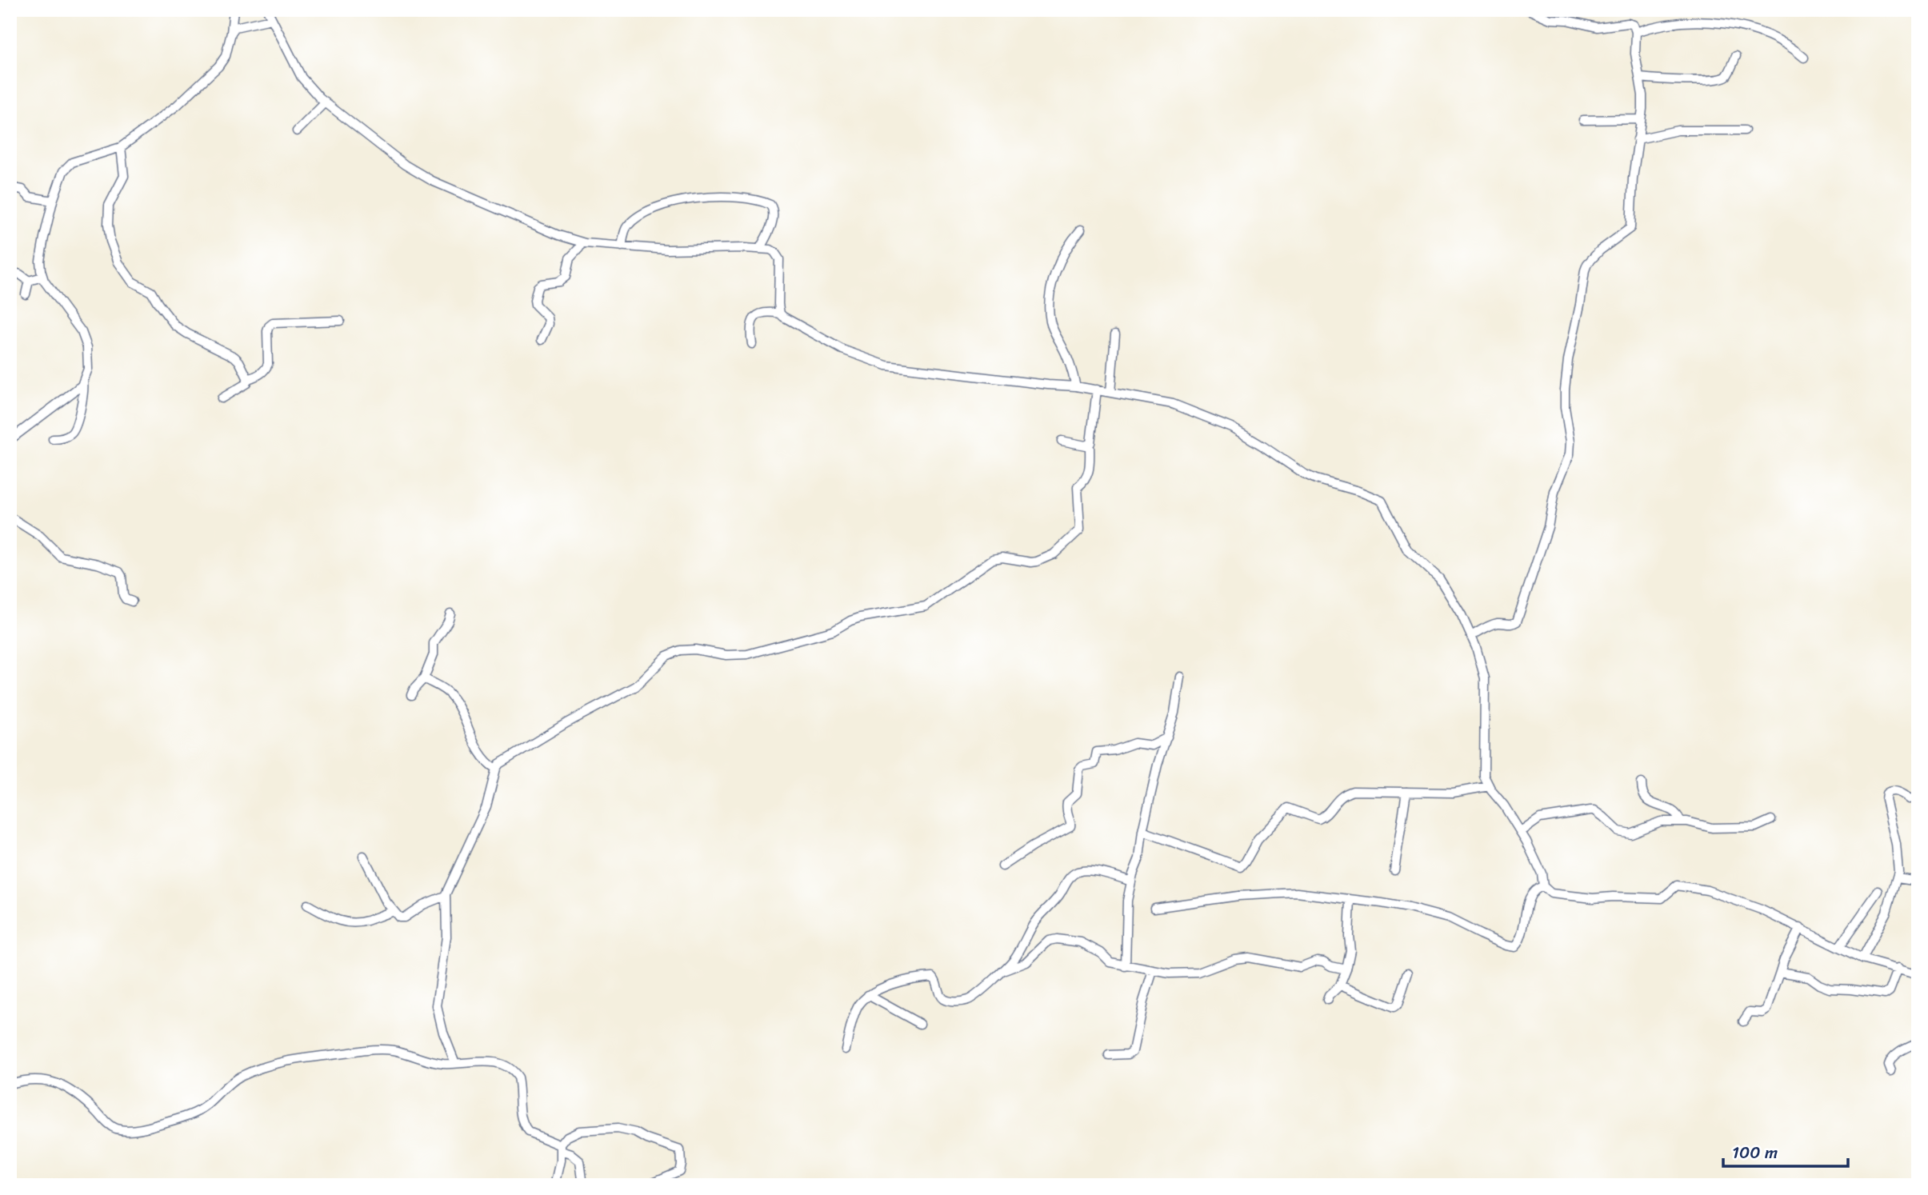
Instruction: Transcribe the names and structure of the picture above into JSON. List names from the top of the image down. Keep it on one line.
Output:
{"scale_bar":"100 m"}
